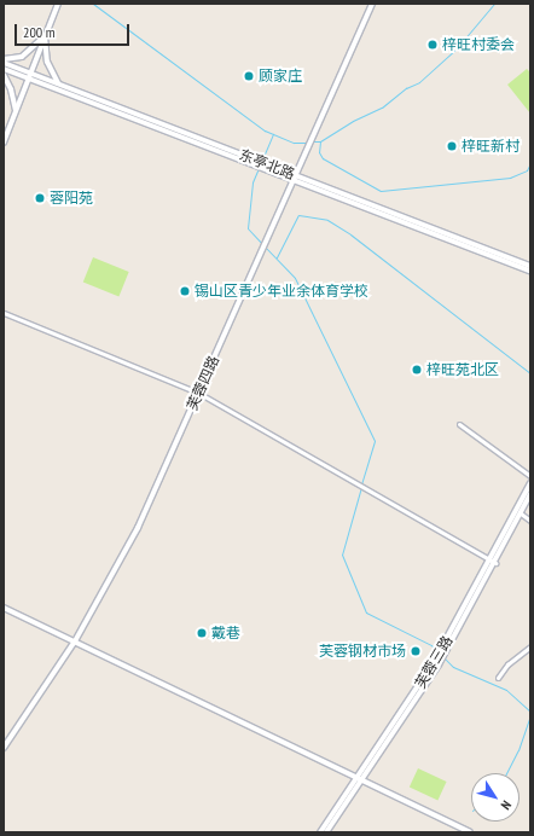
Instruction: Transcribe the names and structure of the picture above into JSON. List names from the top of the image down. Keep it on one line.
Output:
{"streets":{"main road":["东亭北路","芙蓉三路"],"street":["芙蓉四路"]},"crossings":[["东亭北路","芙蓉四路"]],"places":["梓旺村委会","顾家庄","梓旺新村","蓉阳苑","锡山区青少年业余体育学校","梓旺苑北区","戴巷","芙蓉钢材市场"],"scale_bar":"200 m","north":"bottom right"}
